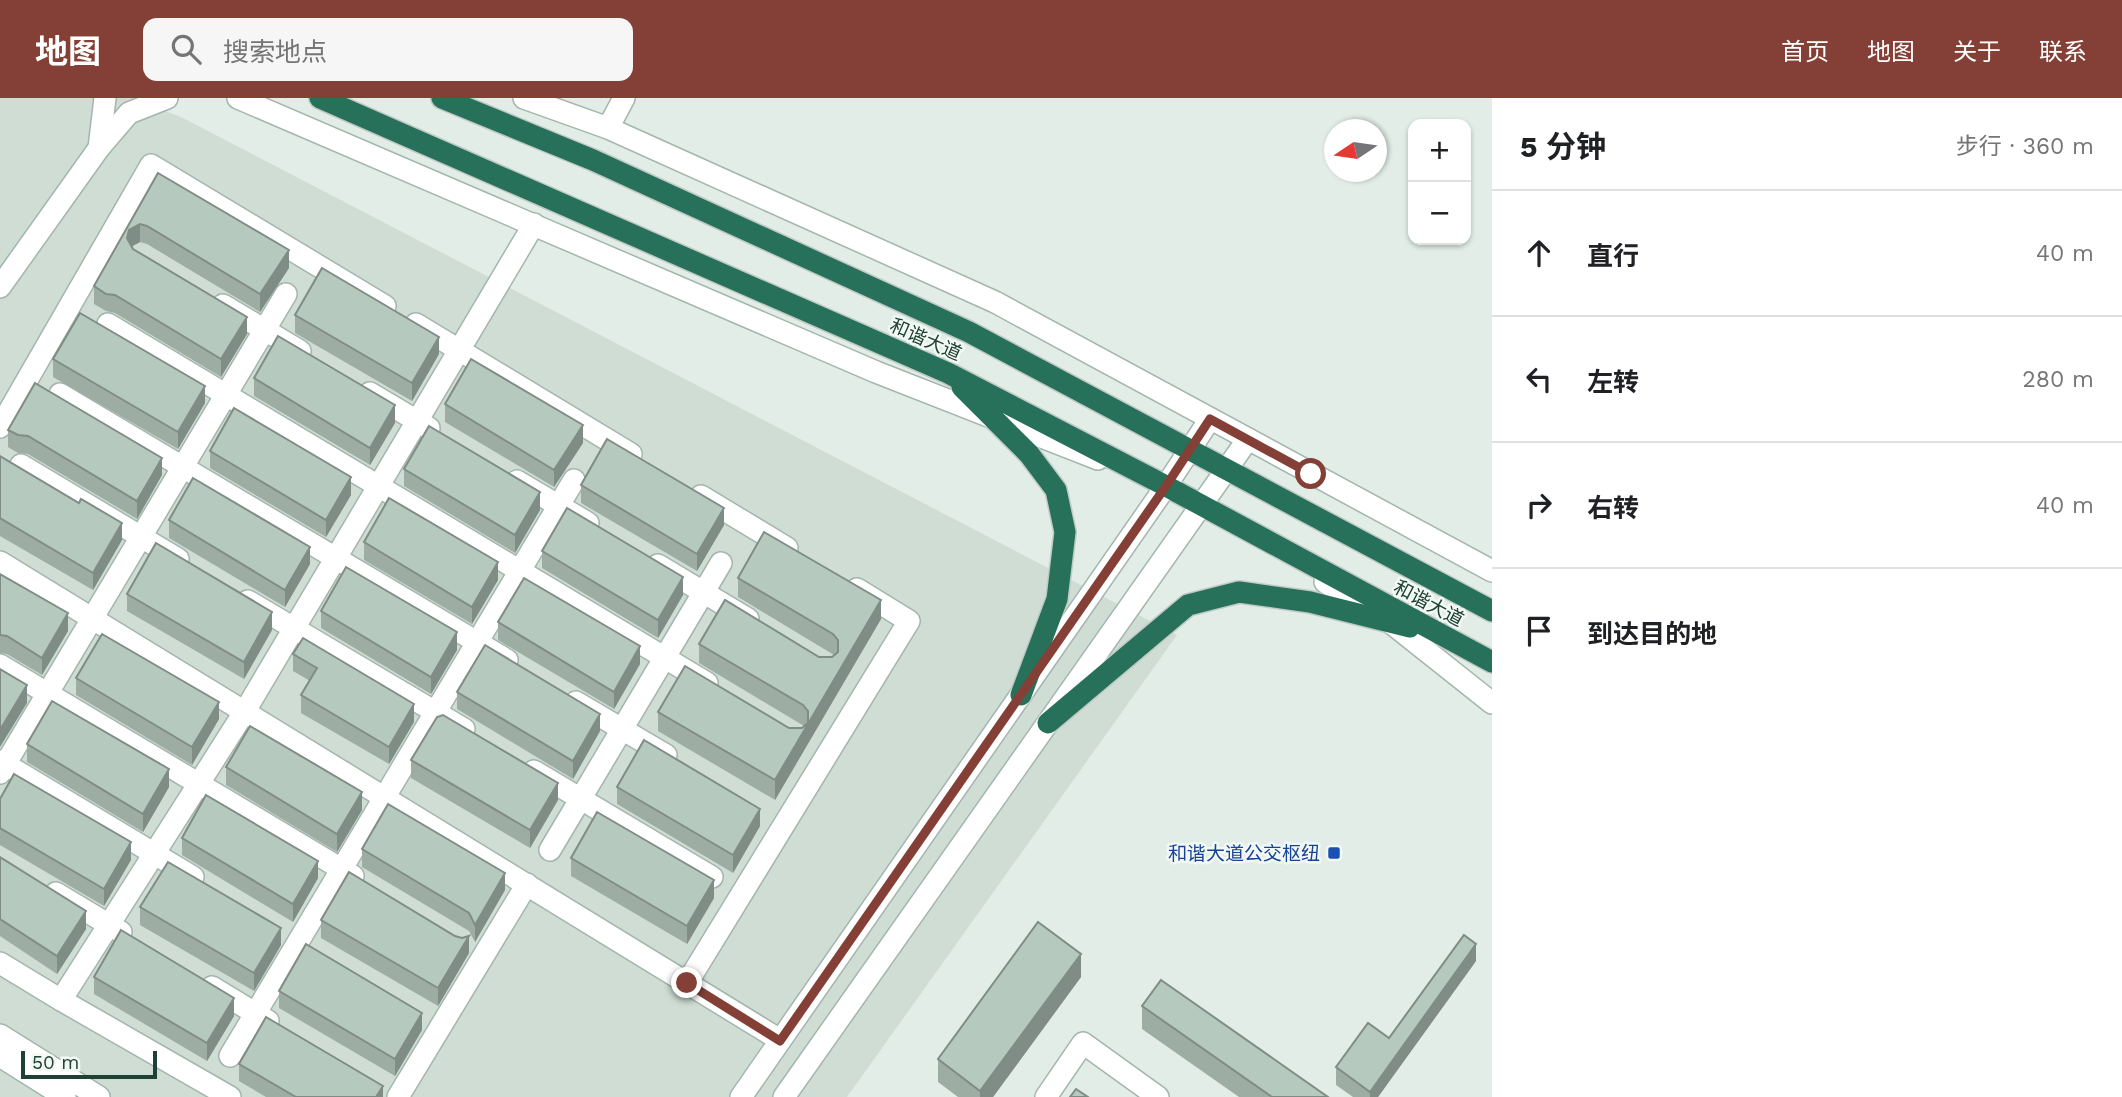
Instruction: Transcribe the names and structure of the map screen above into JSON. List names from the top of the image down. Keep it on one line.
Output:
{"streets":{"highway":["和谐大道"]},"places":{"transit":["和谐大道公交枢纽"]},"scale_bar":"50 m","north":"left","page":{"header":"地图","search":"搜索地点","nav":["首页","地图","关于","联系"],"heading":["5 分钟","步行 · 360 m"],"map_buttons":["+","−"],"list":[["直行","40 m"],["左转","280 m"],["右转","40 m"],"到达目的地"],"scale":"50 m"}}
